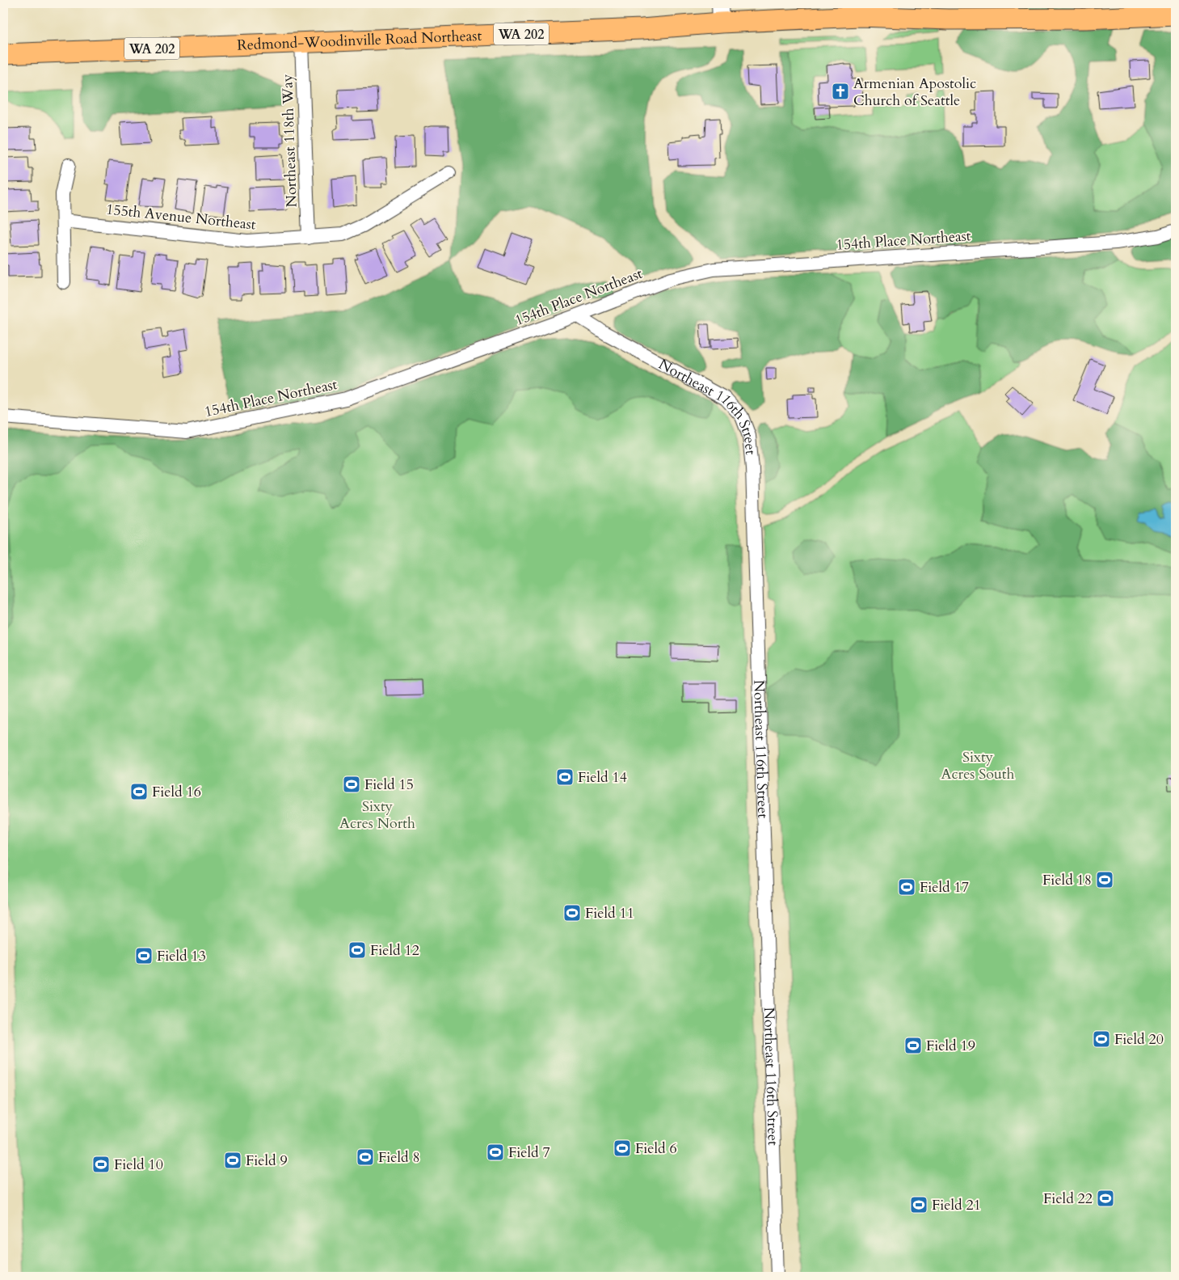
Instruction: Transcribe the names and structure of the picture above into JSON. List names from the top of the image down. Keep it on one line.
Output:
{"streets":{"main road":["WA 202","Redmond-Woodinville Road Northeast"],"street":["Northeast 118th Way","155th Avenue Northeast","154th Place Northeast","Northeast 116th Street"]},"crossings":[["Redmond-Woodinville Road Northeast","Northeast 118th Way"],["Northeast 118th Way","155th Avenue Northeast"],["154th Place Northeast","Northeast 116th Street"]],"parks":["Sixty Acres South","Sixty Acres North"],"places":{"church":["Armenian Apostolic Church of Seattle"],"sports":["Field 14","Field 15","Field 16","Field 18","Field 17","Field 11","Field 12","Field 13","Field 20","Field 19","Field 6","Field 7","Field 8","Field 9","Field 10","Field 22","Field 21"]}}
